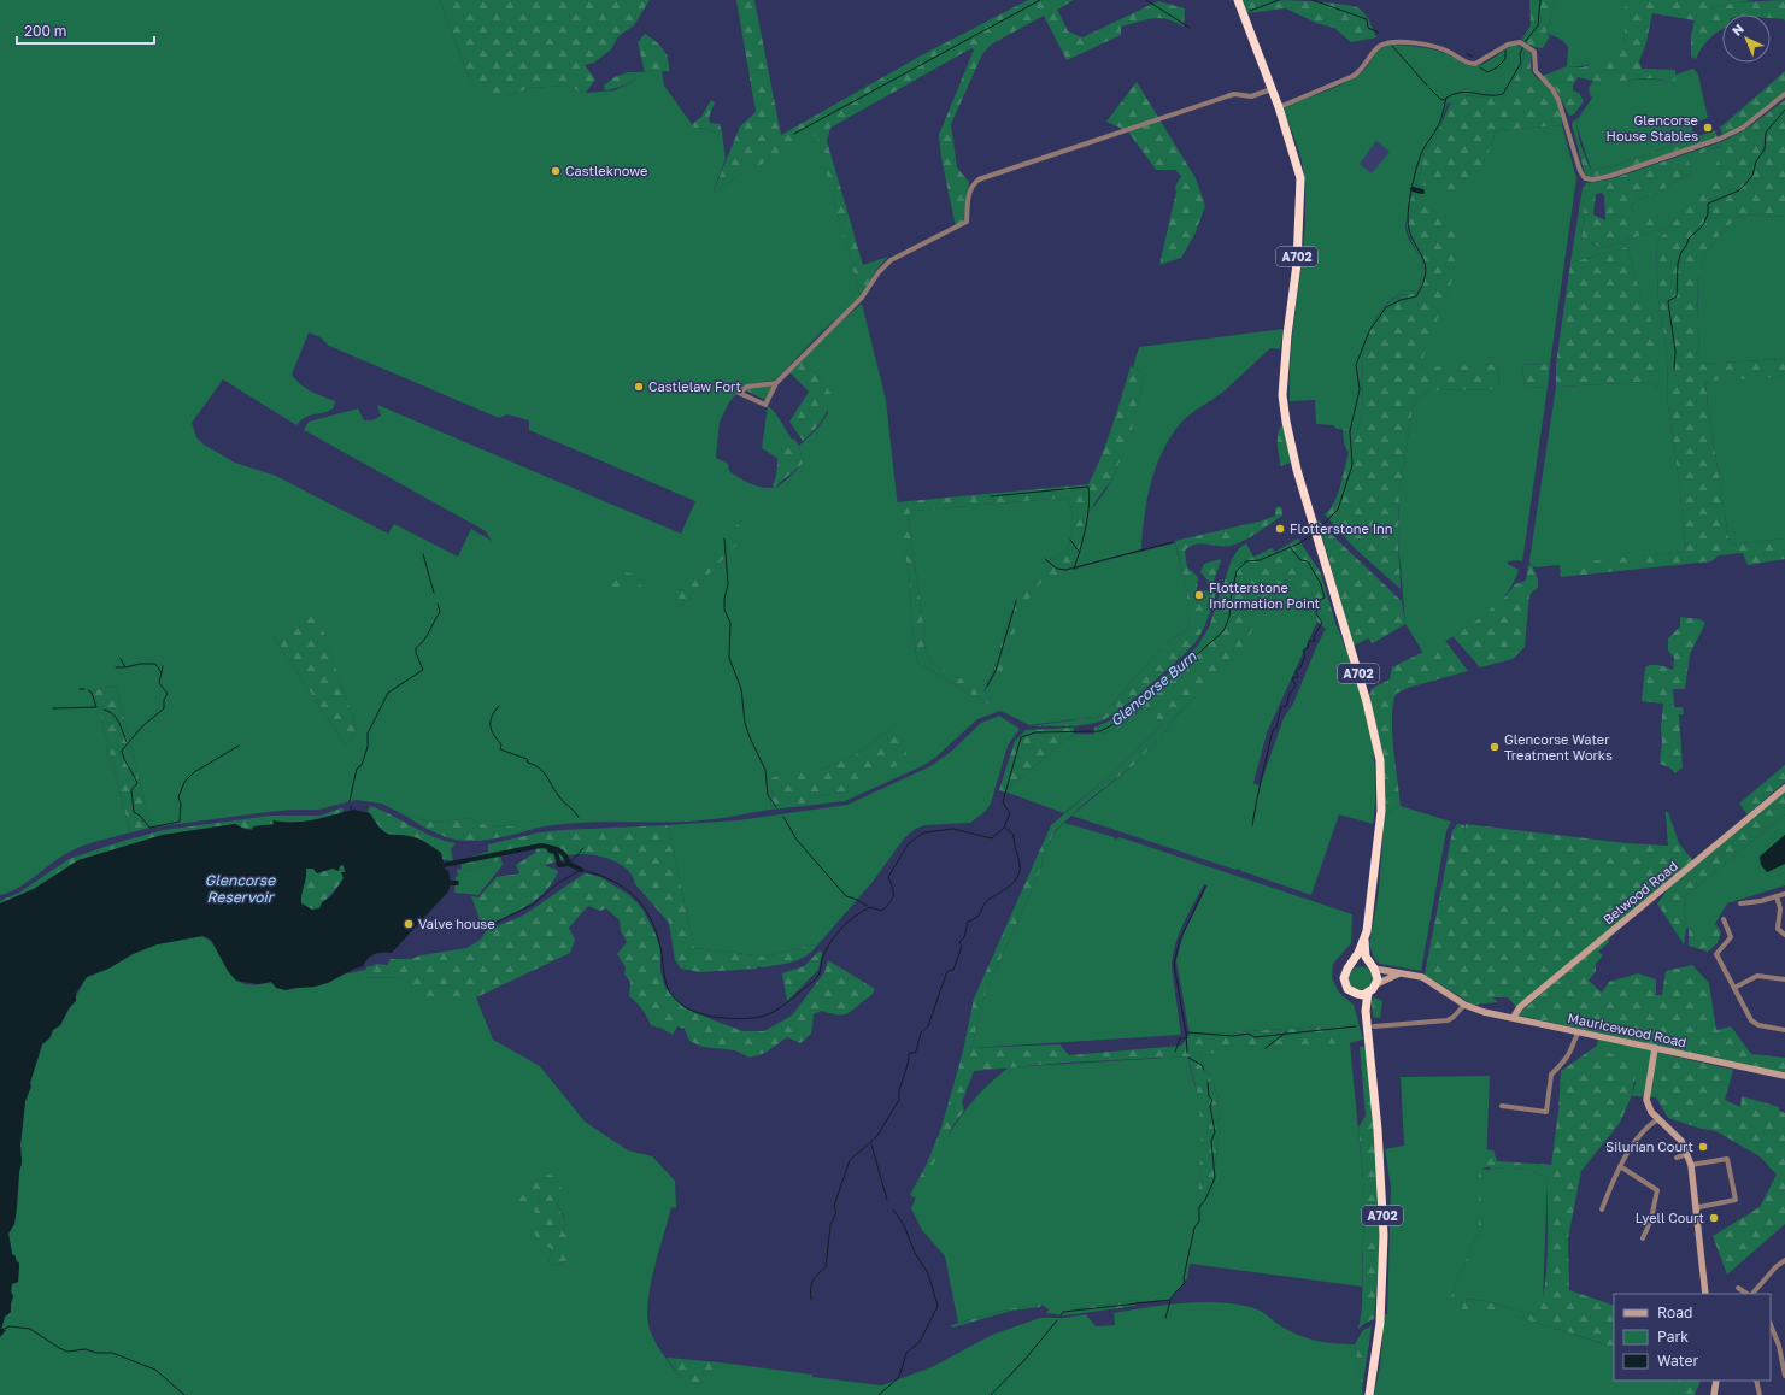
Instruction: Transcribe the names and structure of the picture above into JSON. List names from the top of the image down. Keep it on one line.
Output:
{"streets":{"highway":["A702"],"street":["Belwood Road","Mauricewood Road"]},"crossings":[["A702","Mauricewood Road"],["Belwood Road","Mauricewood Road"]],"water":["Glencorse Burn","Glencorse Reservoir"],"places":["Glencorse House Stables","Castleknowe","Castlelaw Fort","Flotterstone Inn","Flotterstone Information Point","Glencorse Water Treatment Works","Valve house","Silurian Court","Lyell Court"],"legend":["Road","Park","Water"],"scale_bar":"200 m","north":"top left"}
